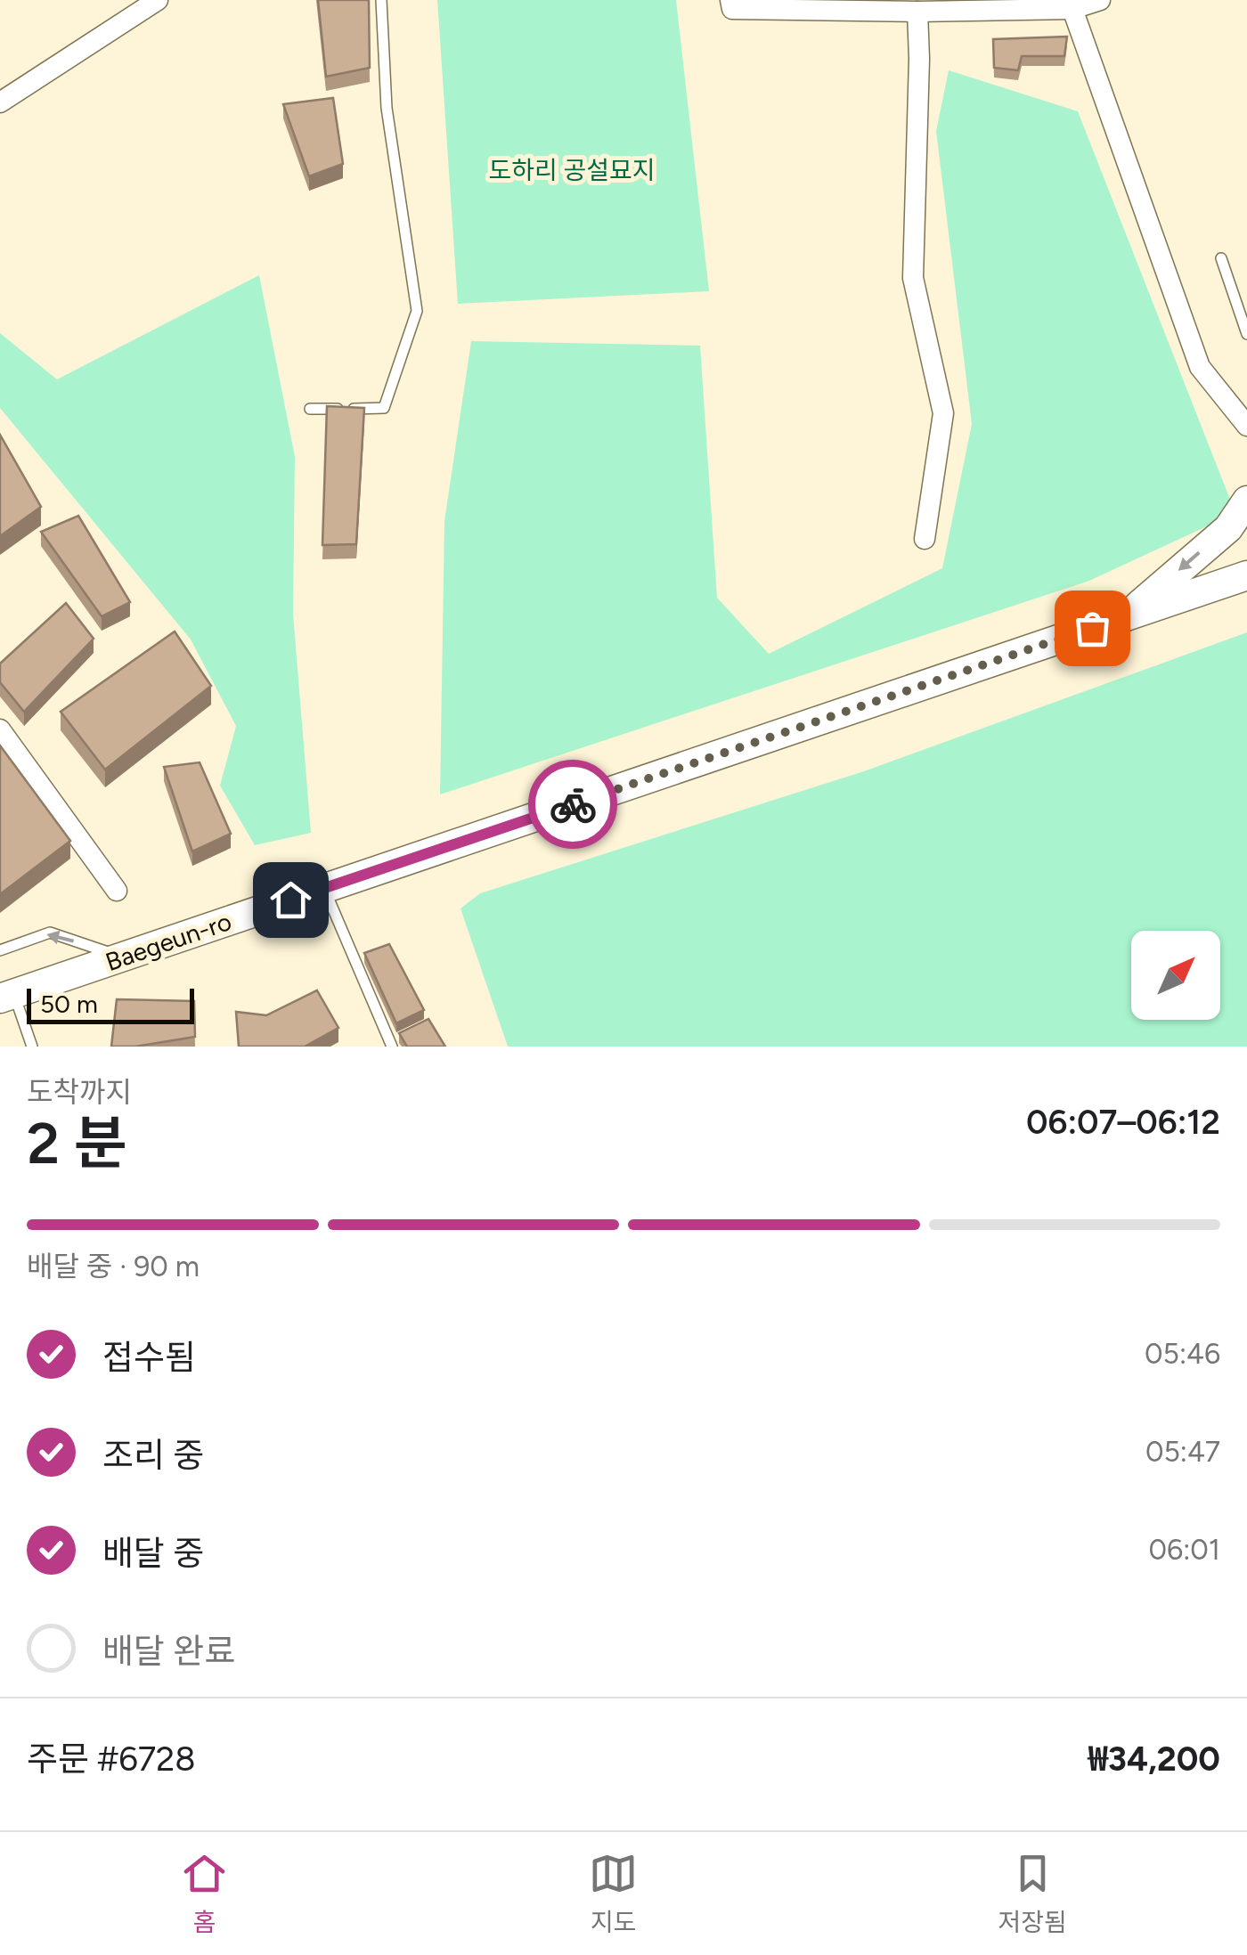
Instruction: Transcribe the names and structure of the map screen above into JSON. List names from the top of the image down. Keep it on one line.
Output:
{"streets":{"main road":["Baegeun-ro"]},"parks":["도하리 공설묘지"],"scale_bar":"50 m","north":"top right","page":{"scale":"50 m","heading":["2 분","도착까지","06:07–06:12"],"panel":["주문 #6728","₩34,200"],"bar":"배달 중 · 90 m","list":[["접수됨","05:46"],["조리 중","05:47"],["배달 중","06:01"],"배달 완료"],"tabs":["홈","지도","저장됨"]}}
